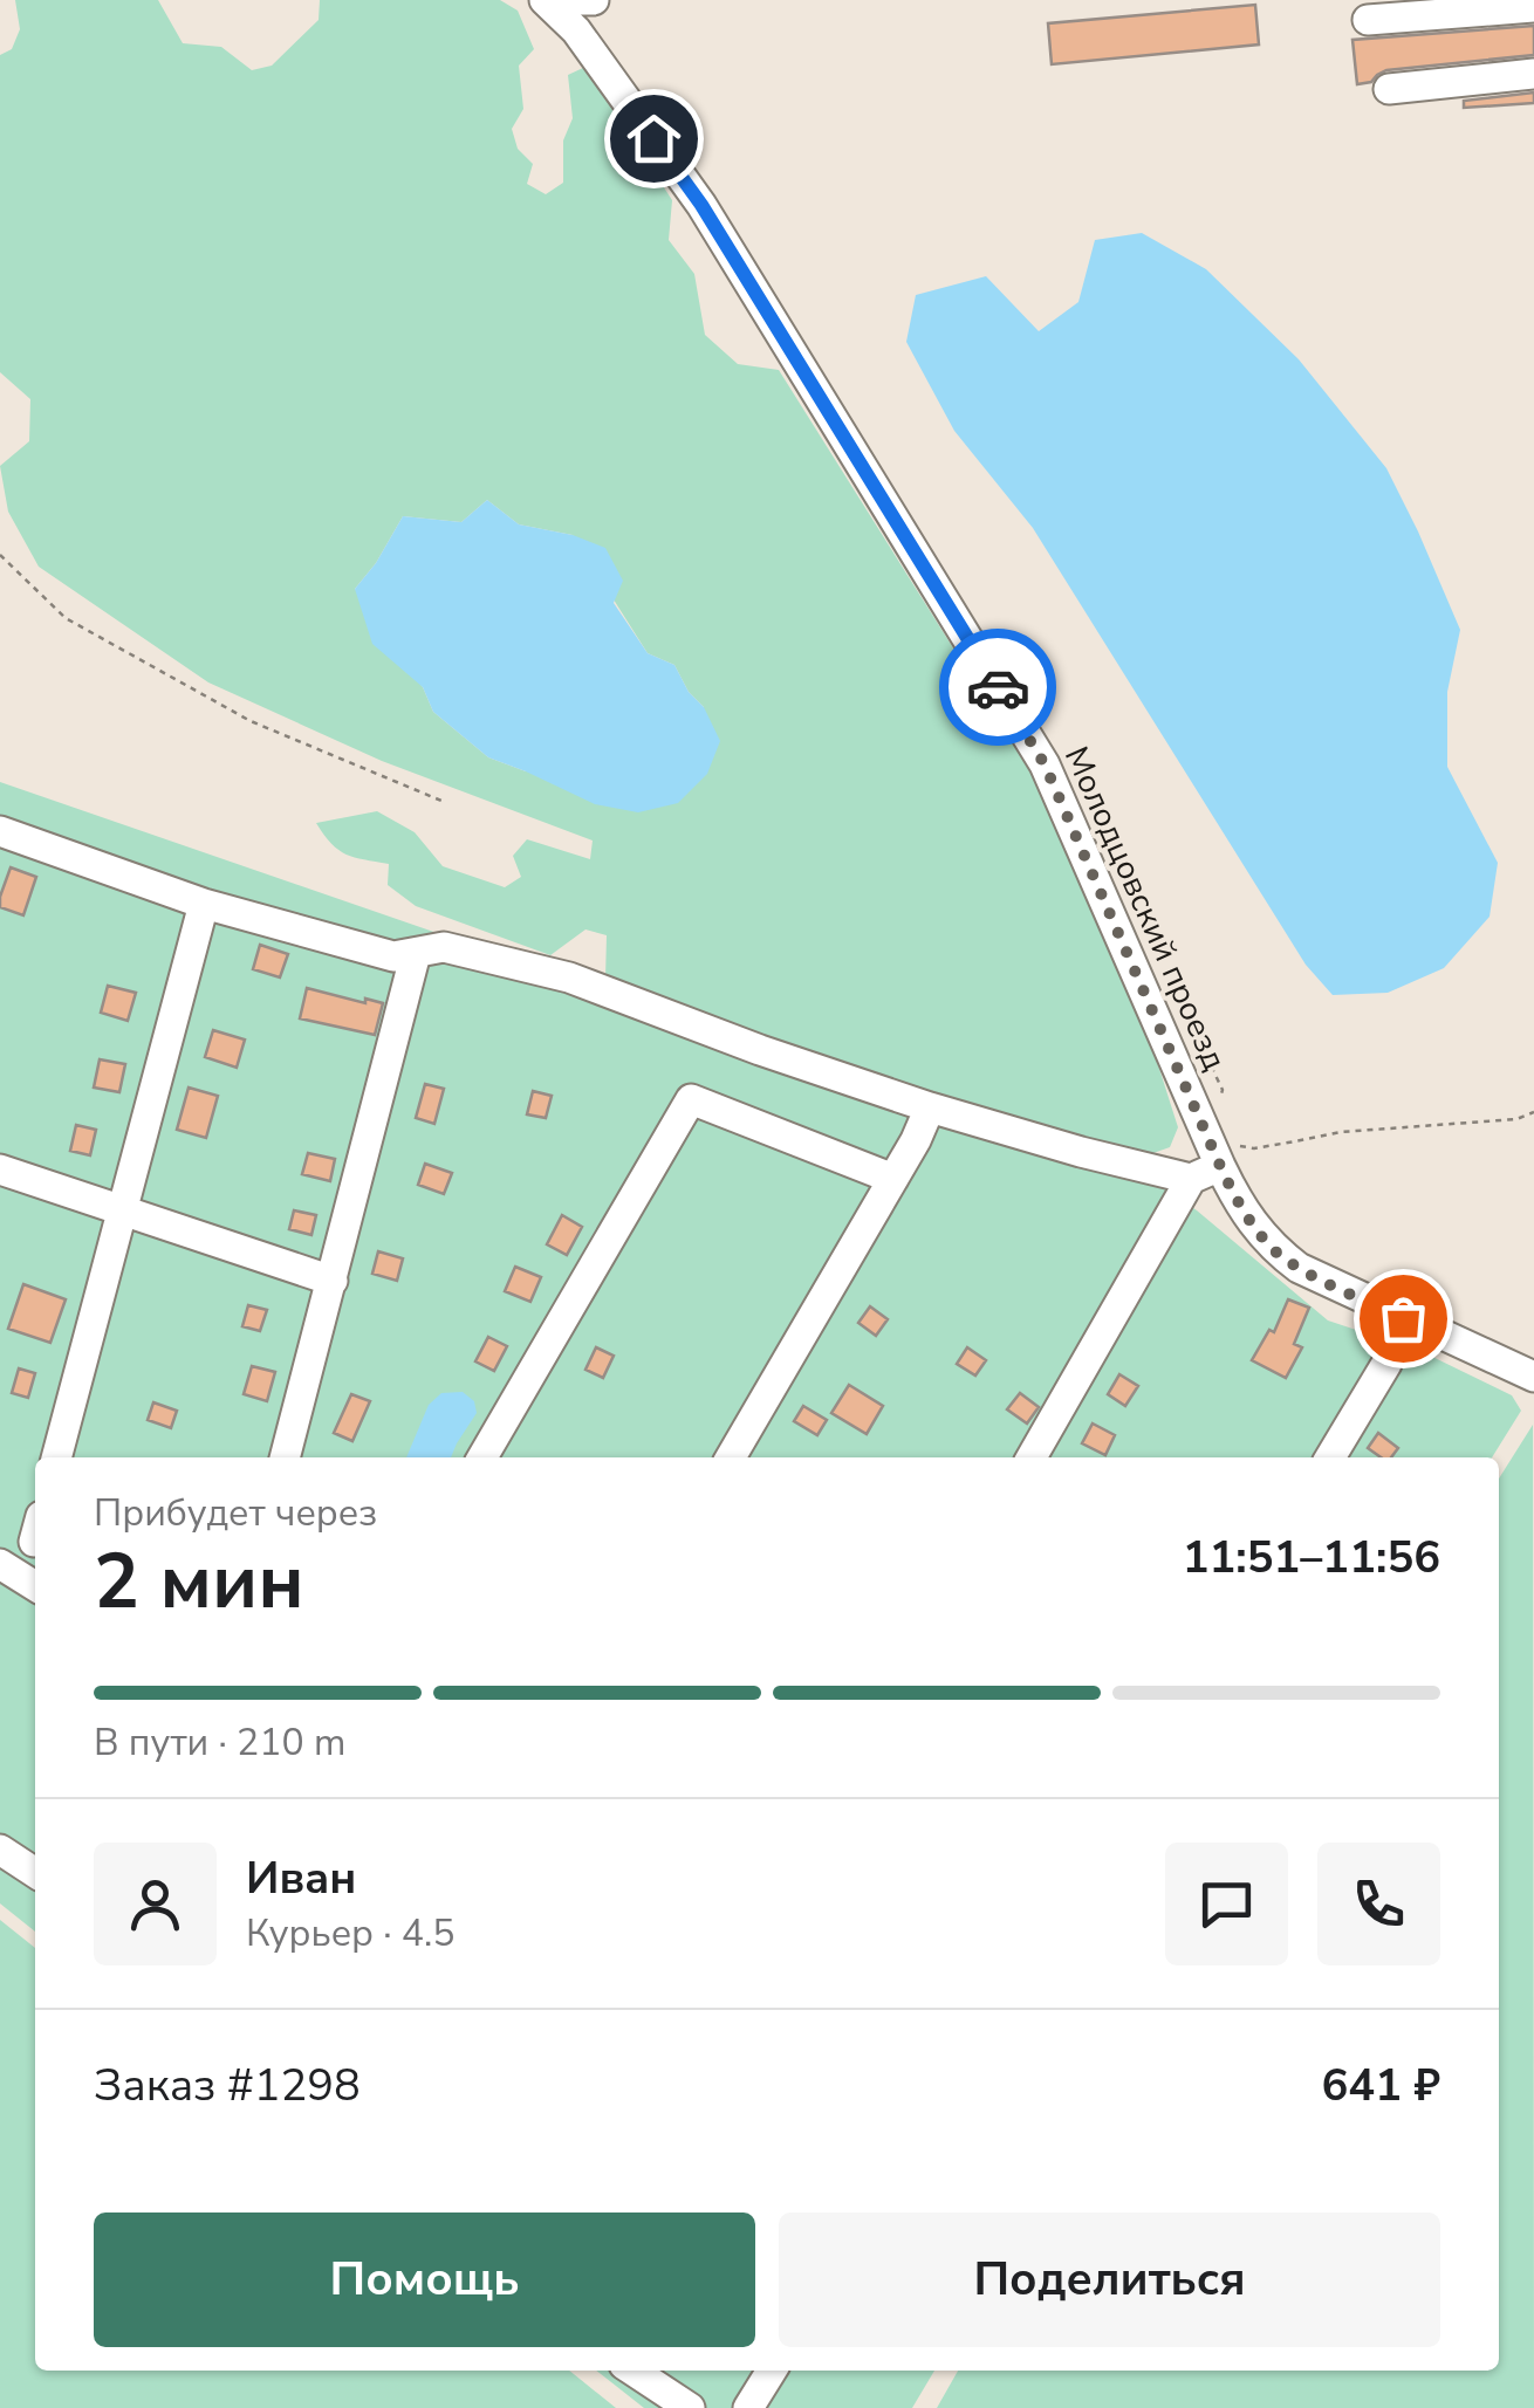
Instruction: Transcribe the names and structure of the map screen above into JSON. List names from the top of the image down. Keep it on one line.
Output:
{"streets":{"street":["Молодцовский проезд"]},"page":{"heading":["2 мин","Прибудет через","11:51–11:56"],"panel":["Иван","Курьер · 4.5","Заказ #1298","641 ₽"],"bar":"В пути · 210 m","buttons":["Помощь","Поделиться"]}}
